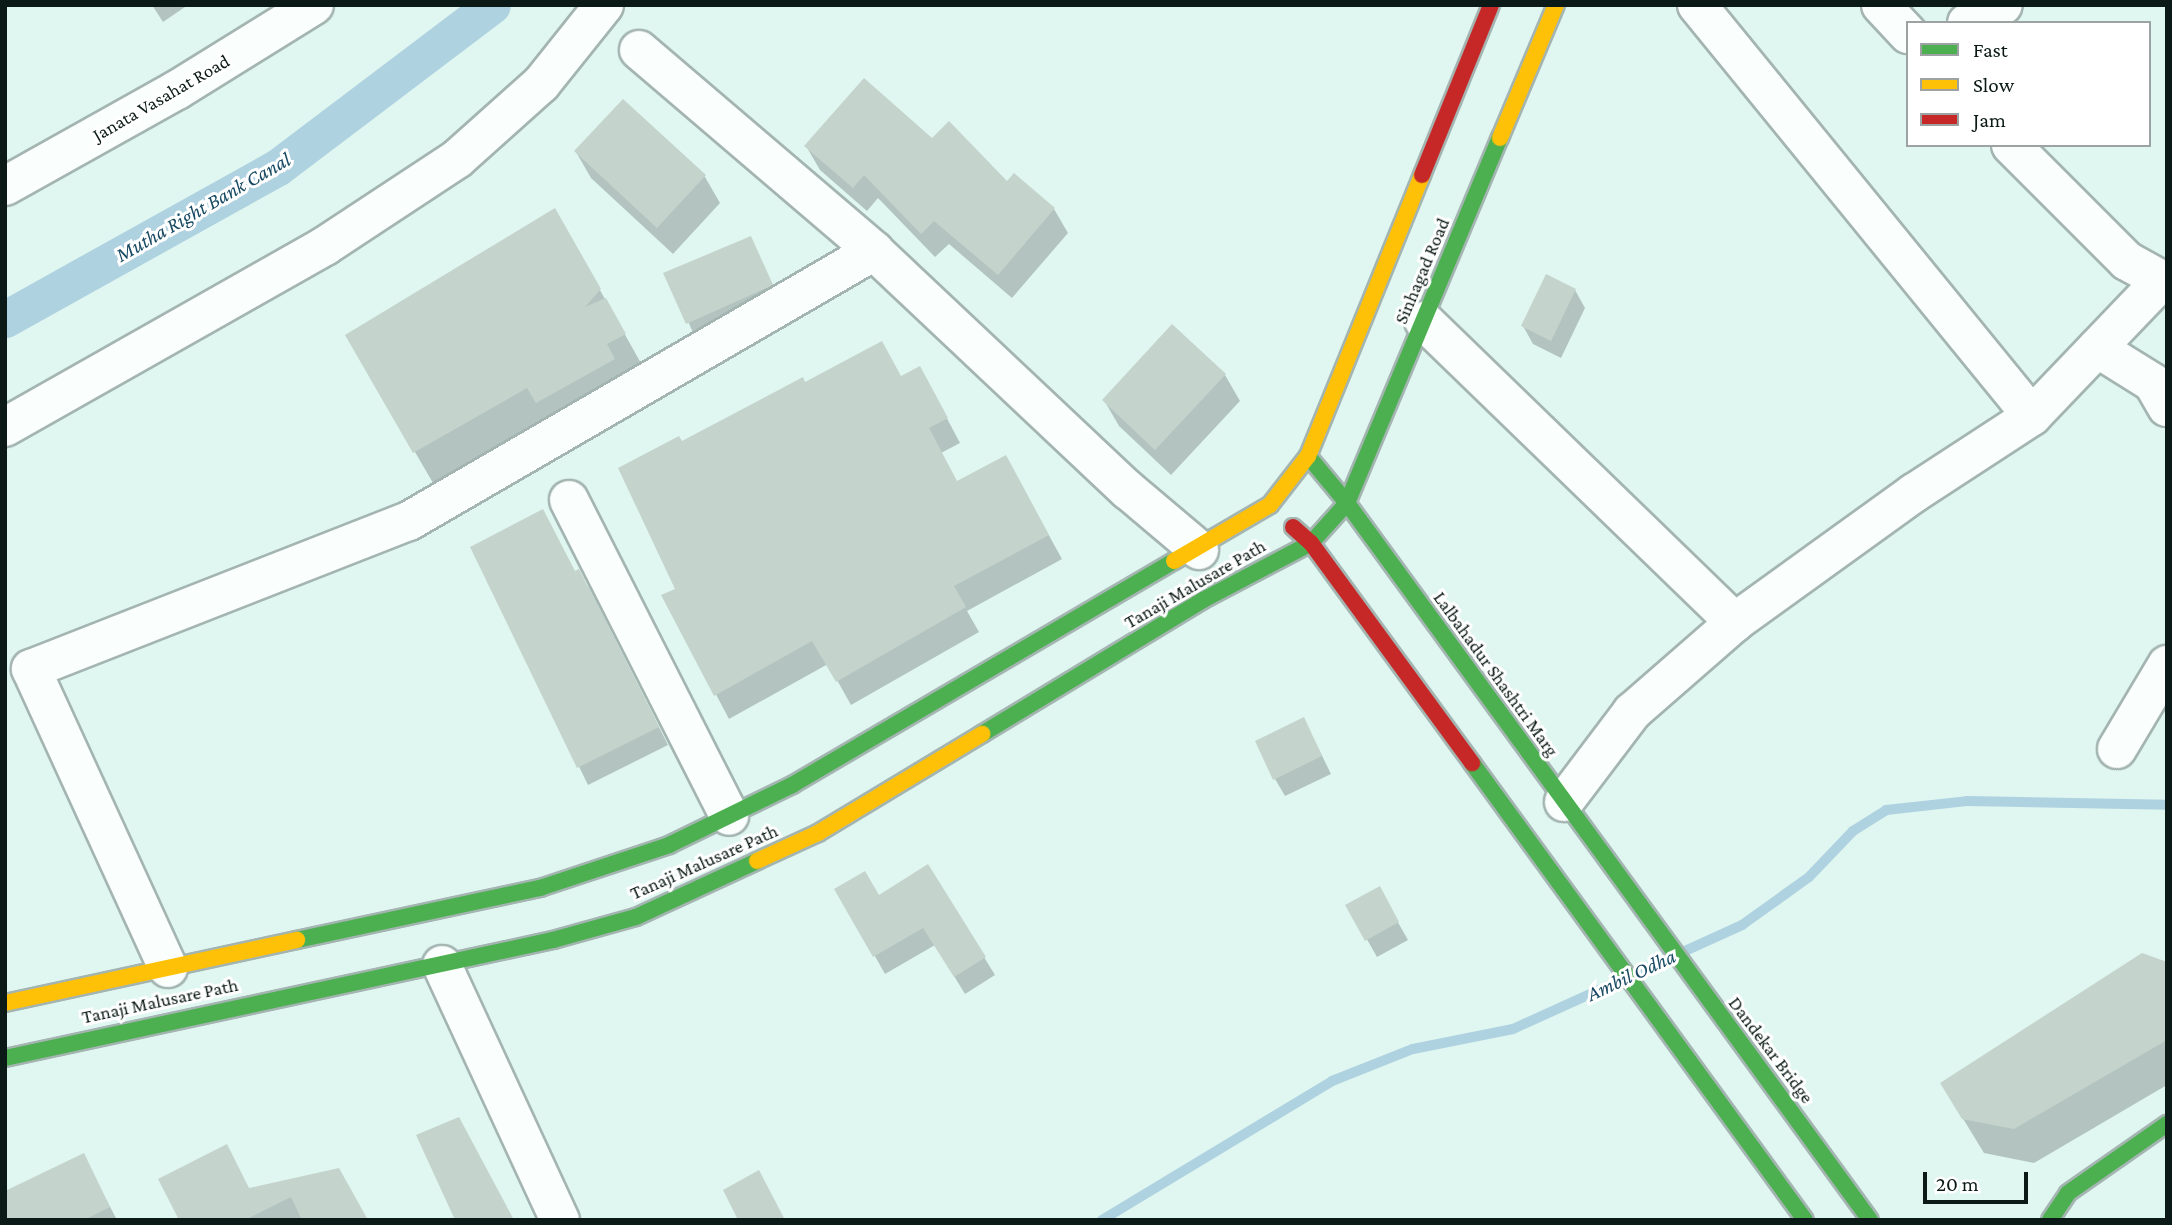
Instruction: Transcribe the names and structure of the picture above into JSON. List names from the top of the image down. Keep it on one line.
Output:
{"streets":{"main road":["Sinhagad Road","Tanaji Malusare Path","Lalbahadur Shashtri Marg","Dandekar Bridge"],"street":["Janata Vasahat Road"]},"crossings":[["Sinhagad Road","Tanaji Malusare Path"],["Sinhagad Road","Lalbahadur Shashtri Marg"],["Lalbahadur Shashtri Marg","Dandekar Bridge"]],"water":["Mutha Right Bank Canal","Ambil Odha"],"legend":["Fast","Slow","Jam"],"scale_bar":"20 m"}
